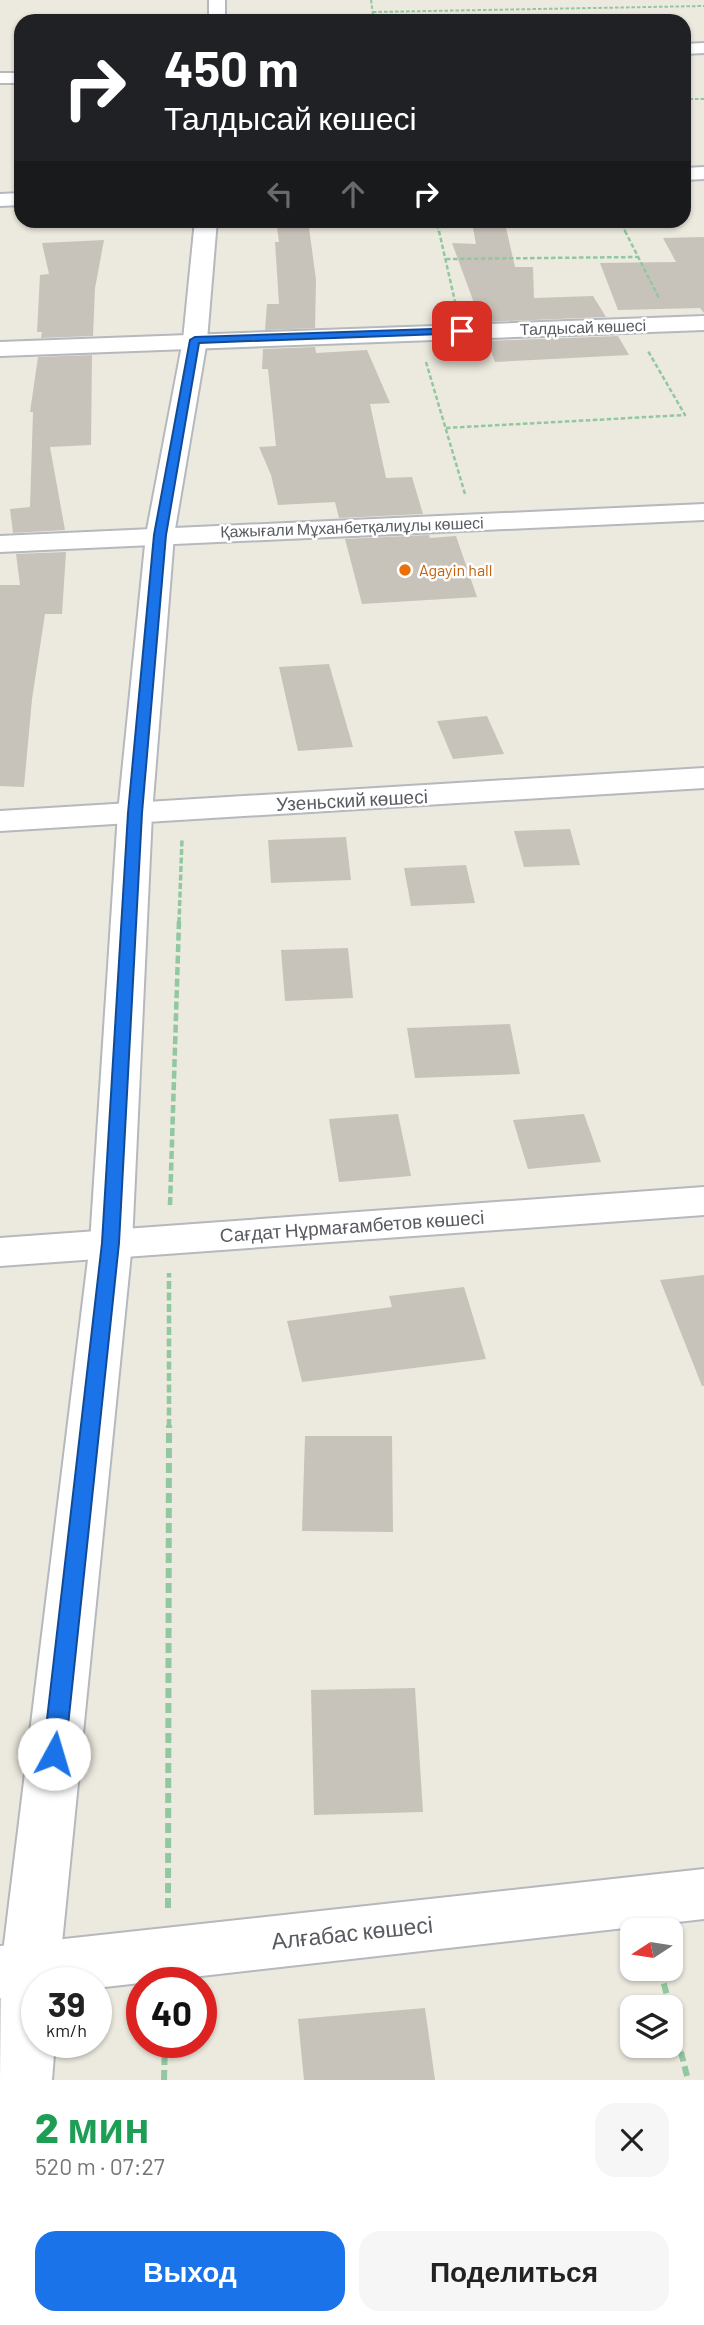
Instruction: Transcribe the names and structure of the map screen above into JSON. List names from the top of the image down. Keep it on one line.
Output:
{"streets":{"street":["Талдысай көшесі","Қажығали Мұханбетқалиұлы көшесі","Узеньский көшесі","Сағдат Нұрмағамбетов көшесі","Алғабас көшесі"]},"places":["Agayin hall"],"north":"left","page":{"turn":["450 m","Талдысай көшесі"],"speed":"39 km/h","limit":"40","heading":["2 мин","520 m · 07:27"],"buttons":["Выход","Поделиться"]}}
